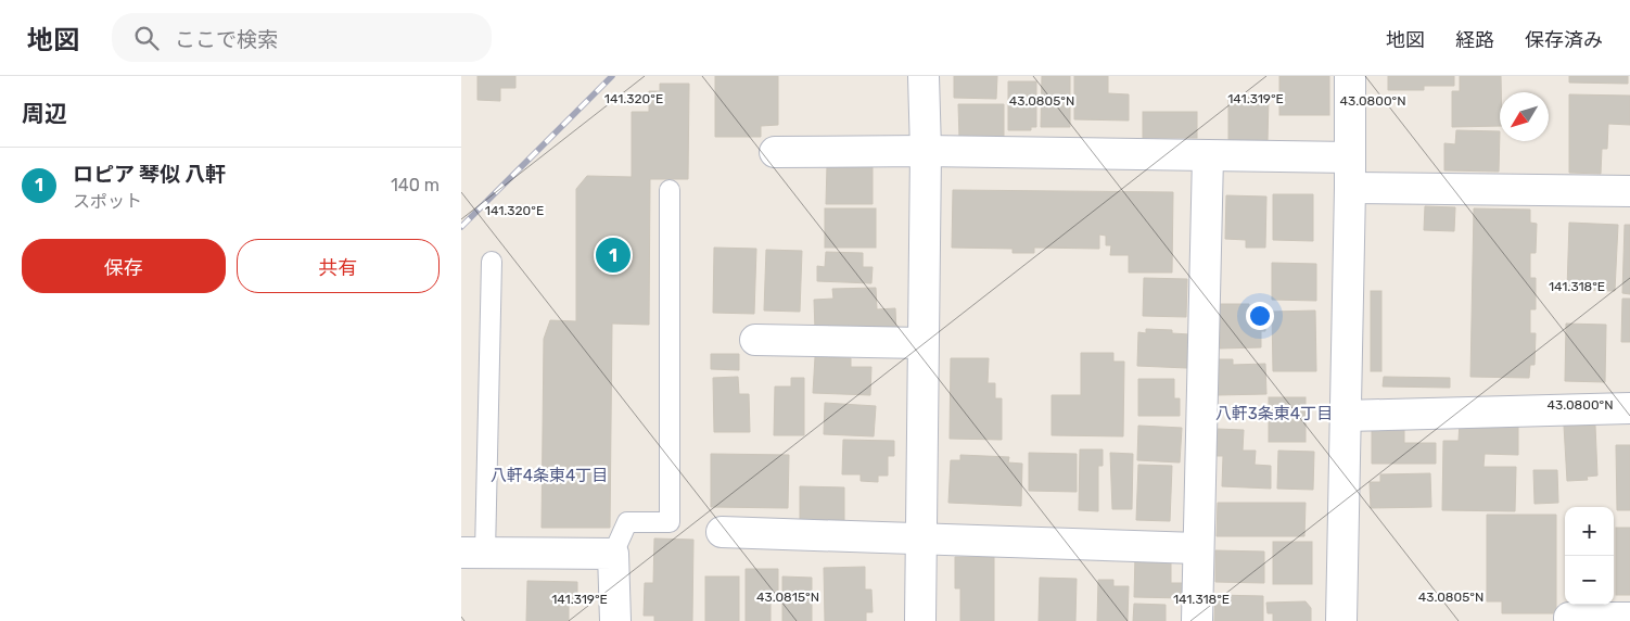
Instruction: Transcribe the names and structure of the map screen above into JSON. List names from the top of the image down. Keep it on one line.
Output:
{"districts":["八軒3条東4丁目","八軒4条東4丁目"],"north":"bottom left","page":{"header":"地図","search":"ここで検索","nav":["地図","経路","保存済み"],"heading":"周辺","list":[{"mark":"1","name":"ロピア 琴似 八軒","note":"スポット","value":"140 m"}],"buttons":["保存","共有"],"pins":"1","map_buttons":["+","−"]},"coordinates":["141.320°E","141.319°E","43.0805°N","43.0800°N","141.318°E","43.0815°N"]}
